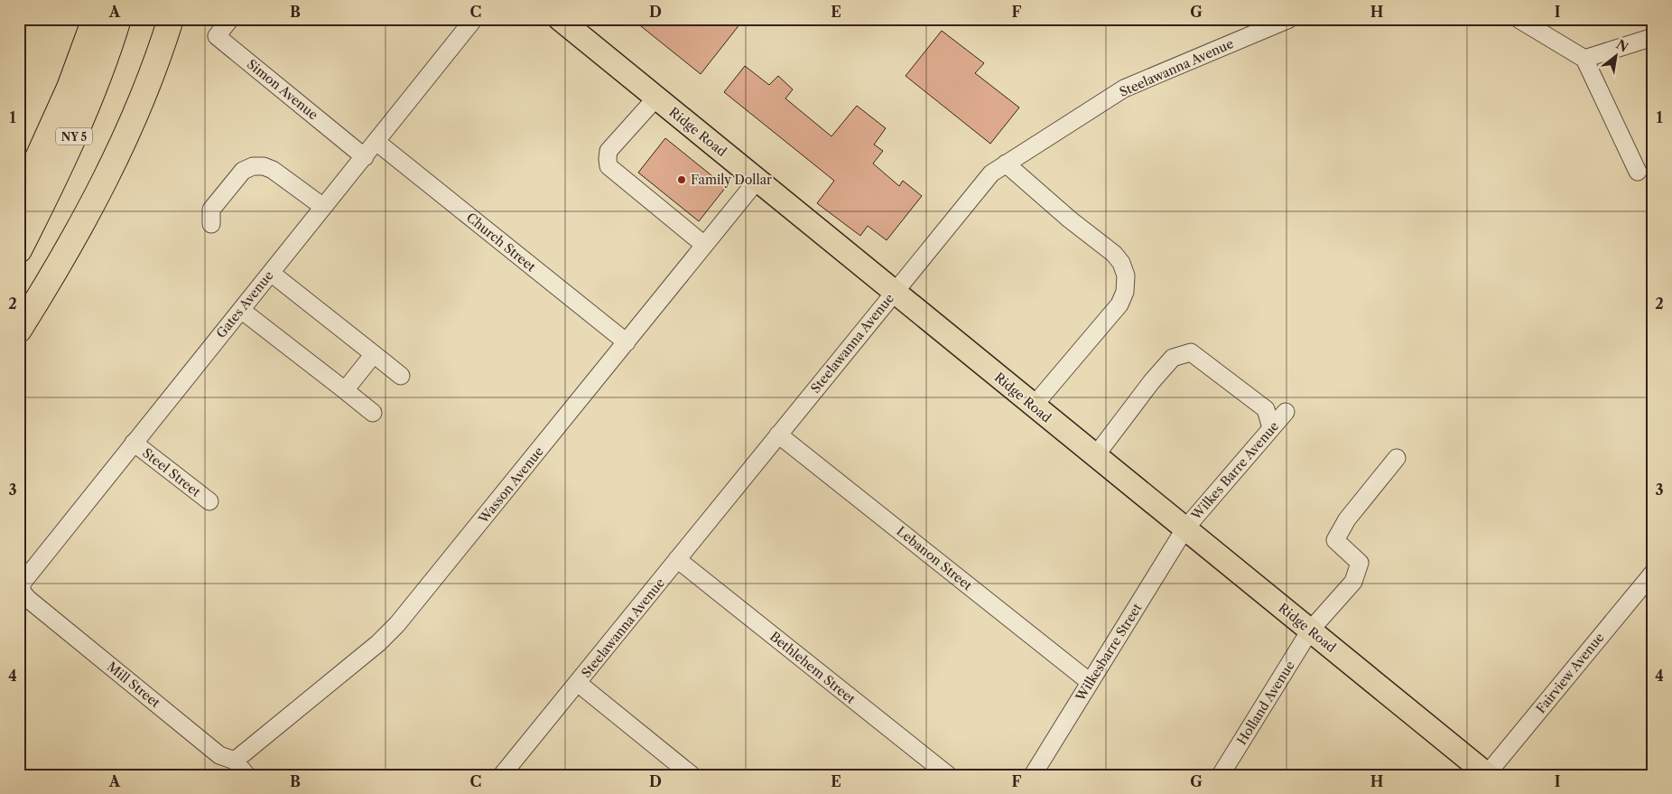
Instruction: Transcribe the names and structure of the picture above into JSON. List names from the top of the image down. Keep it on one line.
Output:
{"streets":{"highway":["NY 5"],"main road":["Ridge Road"],"street":["Steelawanna Avenue","Simon Avenue","Church Street","Gates Avenue","Wilkes Barre Avenue","Steel Street","Wasson Avenue","Lebanon Street","Wilkesbarre Street","Bethlehem Street","Fairview Avenue","Mill Street","Holland Avenue"]},"crossings":[["Steelawanna Avenue","Ridge Road"],["Steelawanna Avenue","Lebanon Street"],["Steelawanna Avenue","Bethlehem Street"],["Simon Avenue","Gates Avenue"],["Ridge Road","Wilkes Barre Avenue"],["Ridge Road","Wasson Avenue"],["Ridge Road","Wilkesbarre Street"],["Ridge Road","Fairview Avenue"],["Ridge Road","Holland Avenue"],["Church Street","Gates Avenue"],["Church Street","Wasson Avenue"],["Gates Avenue","Steel Street"],["Gates Avenue","Mill Street"],["Wilkes Barre Avenue","Wilkesbarre Street"],["Wasson Avenue","Mill Street"],["Lebanon Street","Wilkesbarre Street"]],"places":["Family Dollar"],"north":"top right","grid":{"columns":["A","B","C","D","E","F","G","H","I"],"rows":["1","2","3","4"]}}
